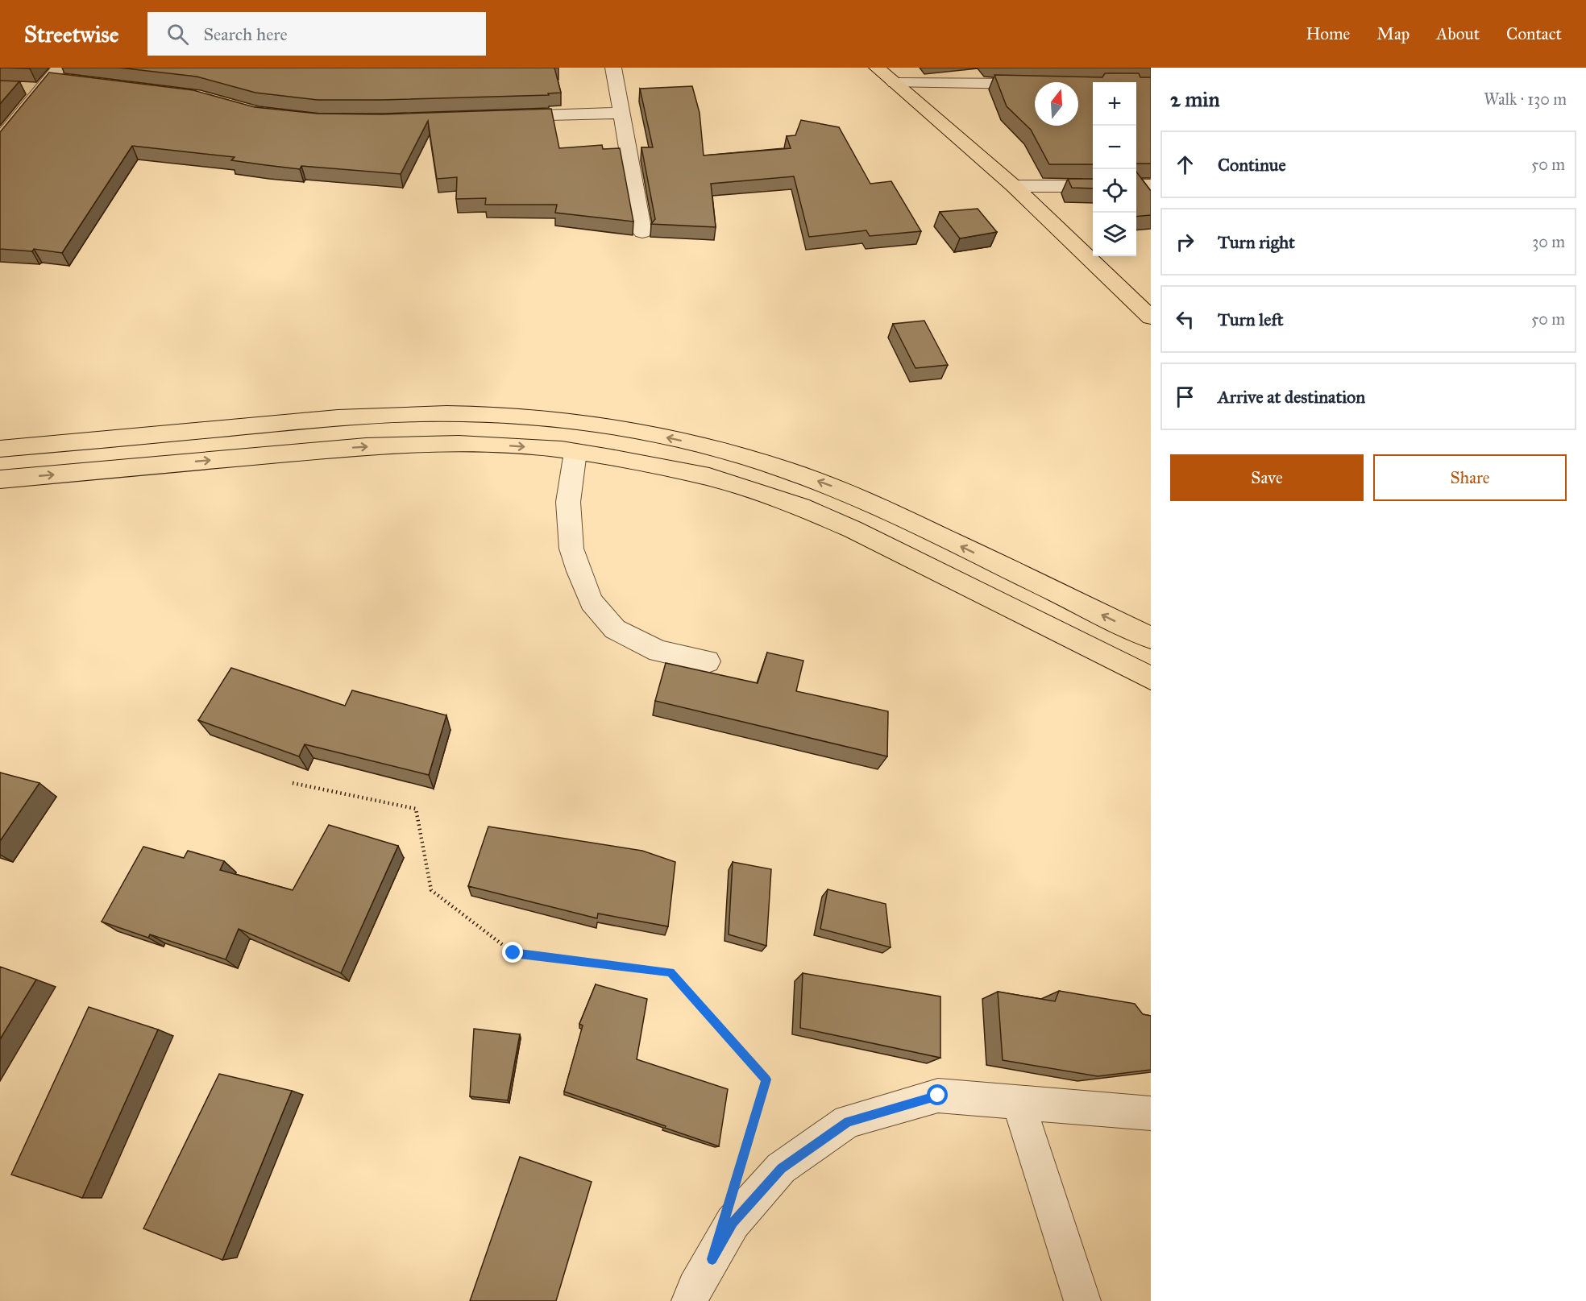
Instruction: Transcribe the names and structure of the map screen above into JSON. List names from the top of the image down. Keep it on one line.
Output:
{"north":"top","page":{"header":"Streetwise","search":"Search here","nav":["Home","Map","About","Contact"],"heading":["2 min","Walk · 130 m"],"map_buttons":["+","−"],"list":[["Continue","50 m"],["Turn right","30 m"],["Turn left","50 m"],"Arrive at destination"],"buttons":["Save","Share"]}}
